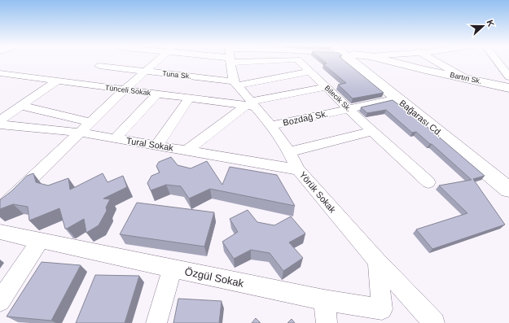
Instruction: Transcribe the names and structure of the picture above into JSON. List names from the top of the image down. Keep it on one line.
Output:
{"streets":{"main road":["Bartın Sk.","Bağarası Cd."],"street":["Tuna Sk.","Tünceli Sokak","Bilecik Sk.","Bozdağ Sk.","Tural Sokak","Yörük Sokak","Özgül Sokak"]},"crossings":[["Tuna Sk.","Bilecik Sk."],["Tuna Sk.","Yörük Sokak"],["Tünceli Sokak","Yörük Sokak"],["Bilecik Sk.","Bozdağ Sk."],["Bozdağ Sk.","Bağarası Cd."],["Bozdağ Sk.","Yörük Sokak"],["Tural Sokak","Yörük Sokak"],["Yörük Sokak","Özgül Sokak"]],"north":"right"}
